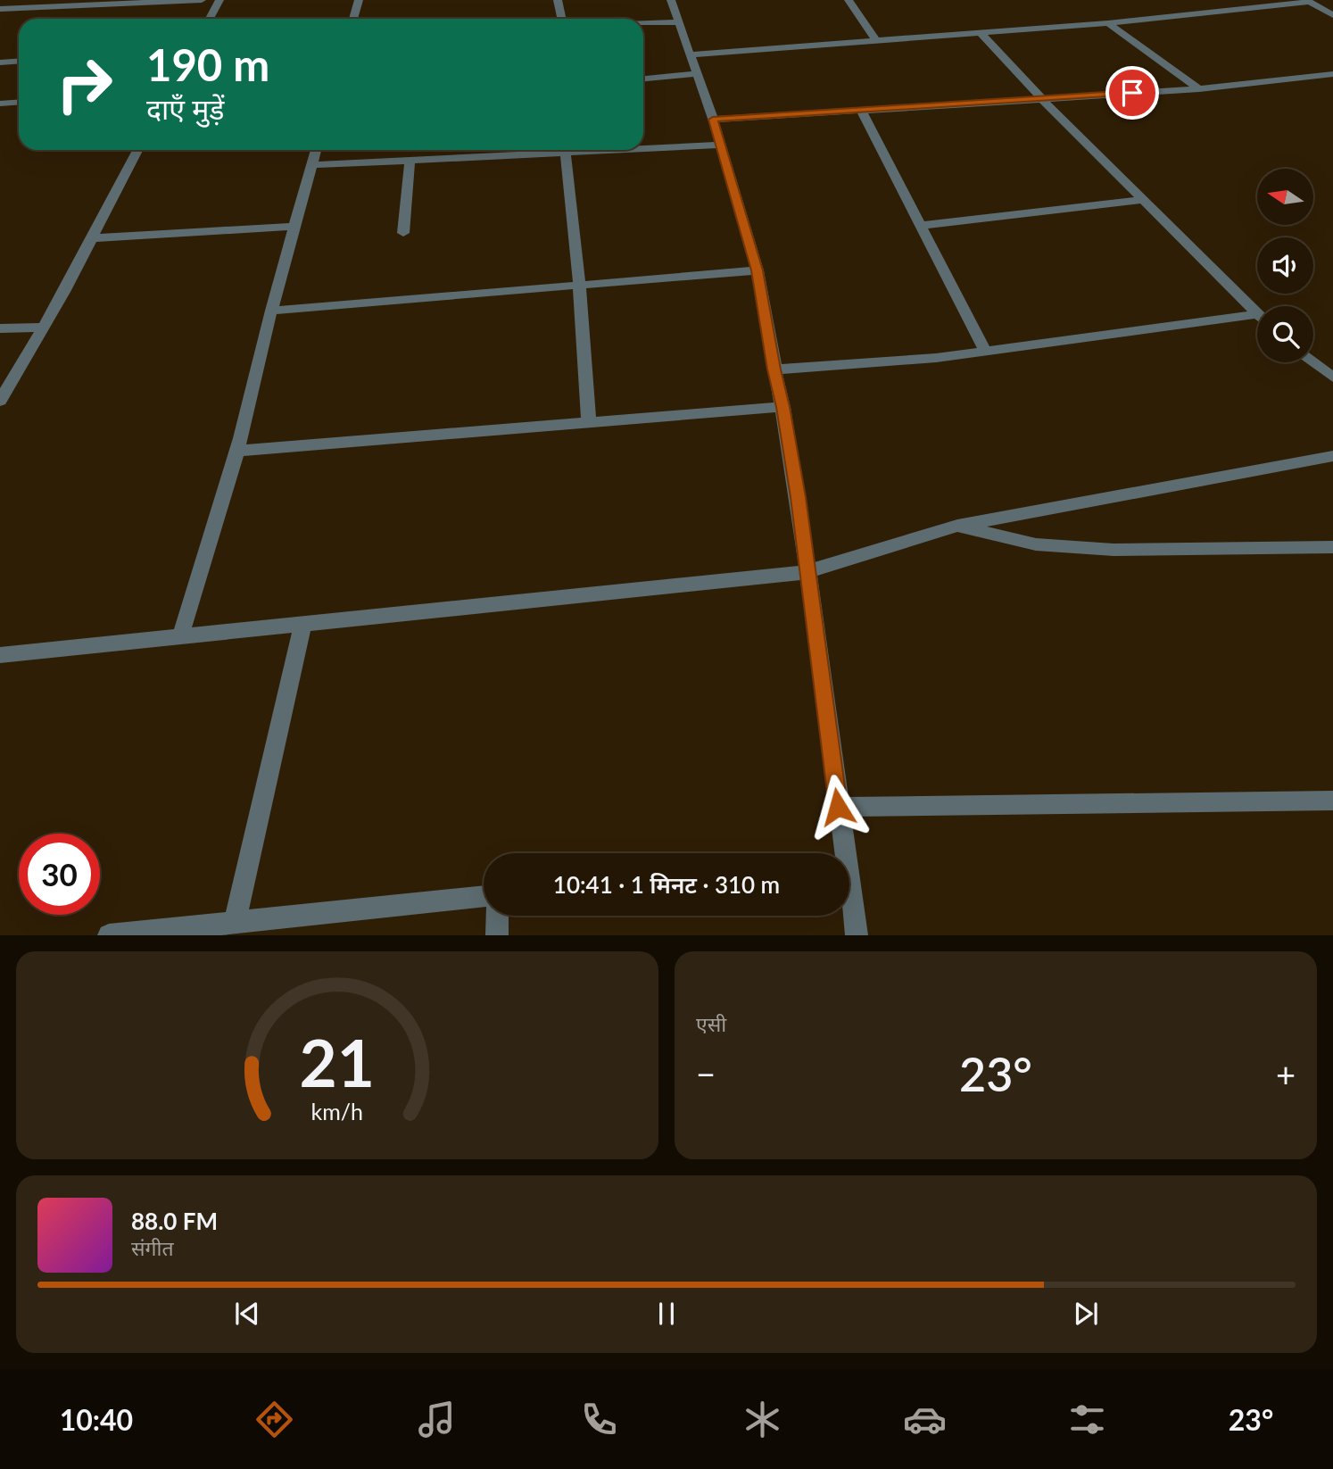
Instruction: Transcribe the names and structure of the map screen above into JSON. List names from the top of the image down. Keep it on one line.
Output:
{"north":"left","page":{"turn":["190 m","दाएँ मुड़ें"],"limit":"30","trip":"10:41 · 1 मिनट · 310 m","tile":"एसी","heat":["−","23°","+"],"song":["88.0 FM","संगीत"],"tabs":["10:40","23°"],"gauge":["21","km/h"]}}
